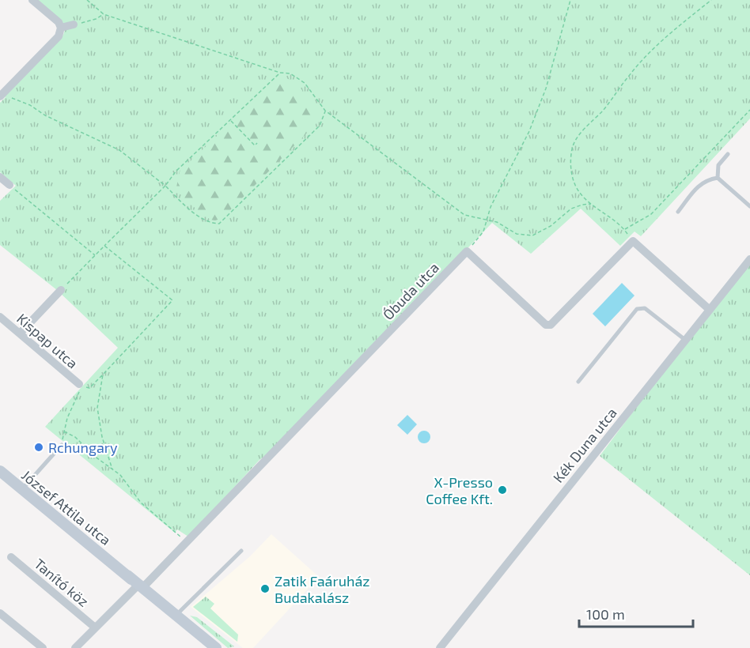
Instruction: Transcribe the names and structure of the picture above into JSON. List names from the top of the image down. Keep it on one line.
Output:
{"streets":{"main road":["József Attila utca"],"street":["Óbuda utca","Kispap utca","Kék Duna utca","Tanító köz"]},"crossings":[["Óbuda utca","József Attila utca"],["Óbuda utca","Tanító köz"]],"places":["Rchungary","X-Presso Coffee Kft.","Zatik Faáruház Budakalász"],"scale_bar":"100 m"}
